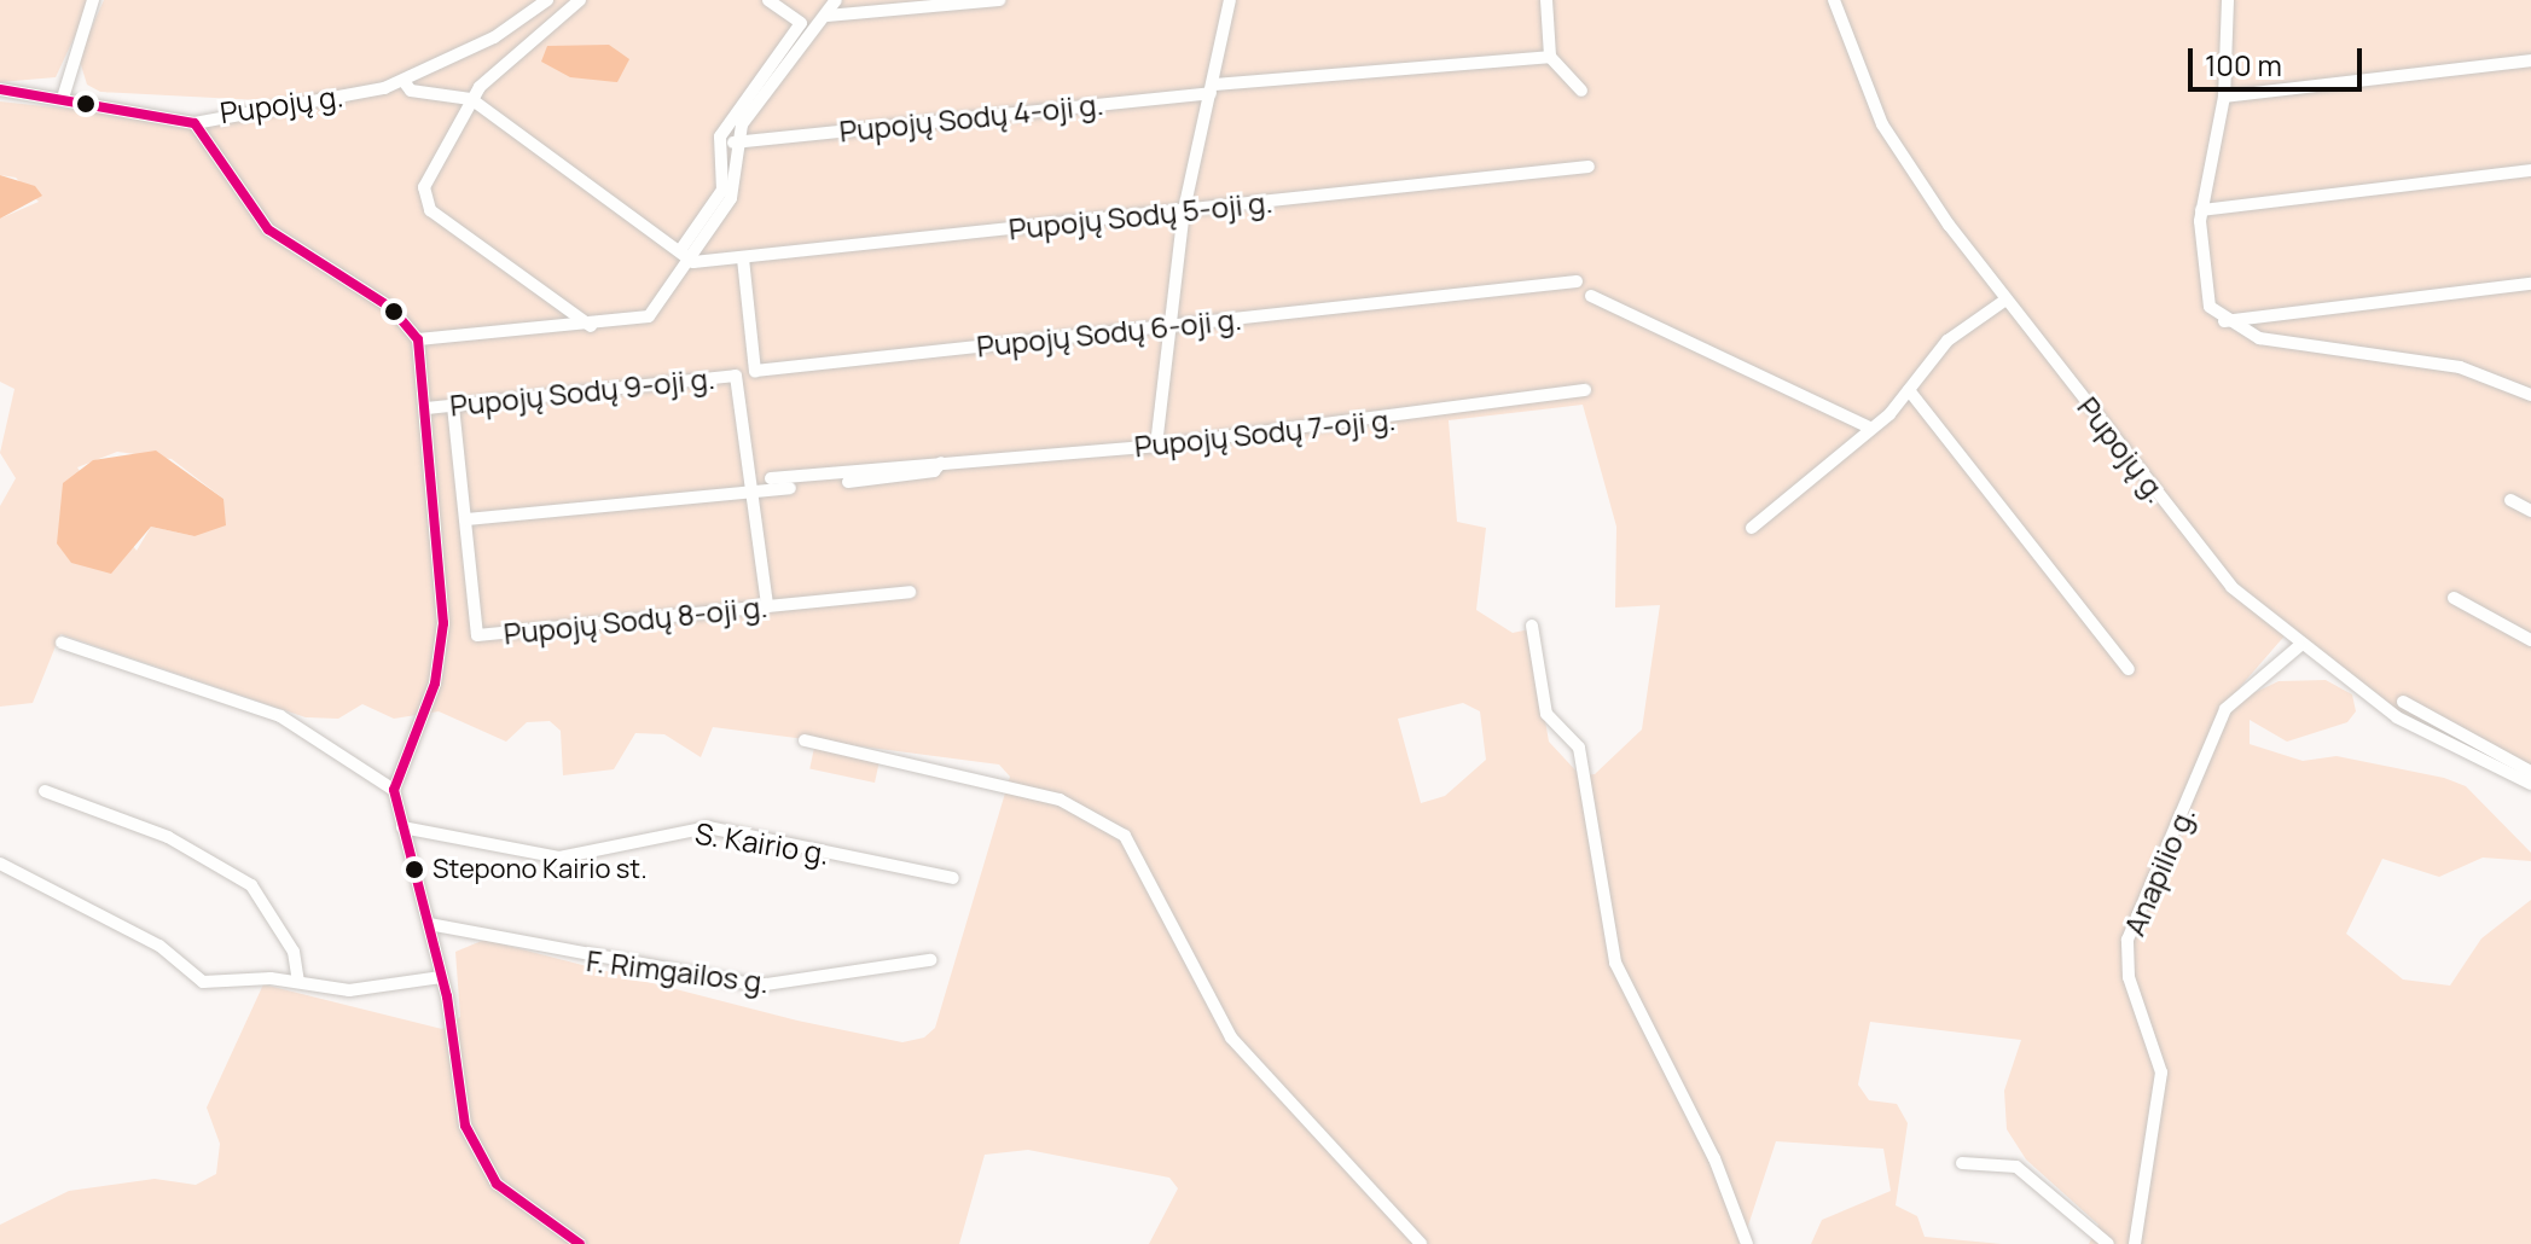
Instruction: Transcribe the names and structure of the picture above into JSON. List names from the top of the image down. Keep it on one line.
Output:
{"streets":{"street":["Pupojų g.","Pupojų Sodų 4-oji g.","Pupojų Sodų 5-oji g.","Pupojų Sodų 6-oji g.","Pupojų Sodų 9-oji g.","Pupojų Sodų 7-oji g.","Pupojų Sodų 8-oji g.","S. Kairio g.","Anapilio g.","F. Rimgailos g."]},"crossings":[["Pupojų g.","Anapilio g."],["Pupojų Sodų 5-oji g.","Pupojų Sodų 6-oji g."],["Pupojų Sodų 9-oji g.","Pupojų Sodų 7-oji g."],["Pupojų Sodų 9-oji g.","Pupojų Sodų 8-oji g."],["Pupojų Sodų 7-oji g.","Pupojų Sodų 8-oji g."]],"places":["Stepono Kairio st."],"scale_bar":"100 m"}
